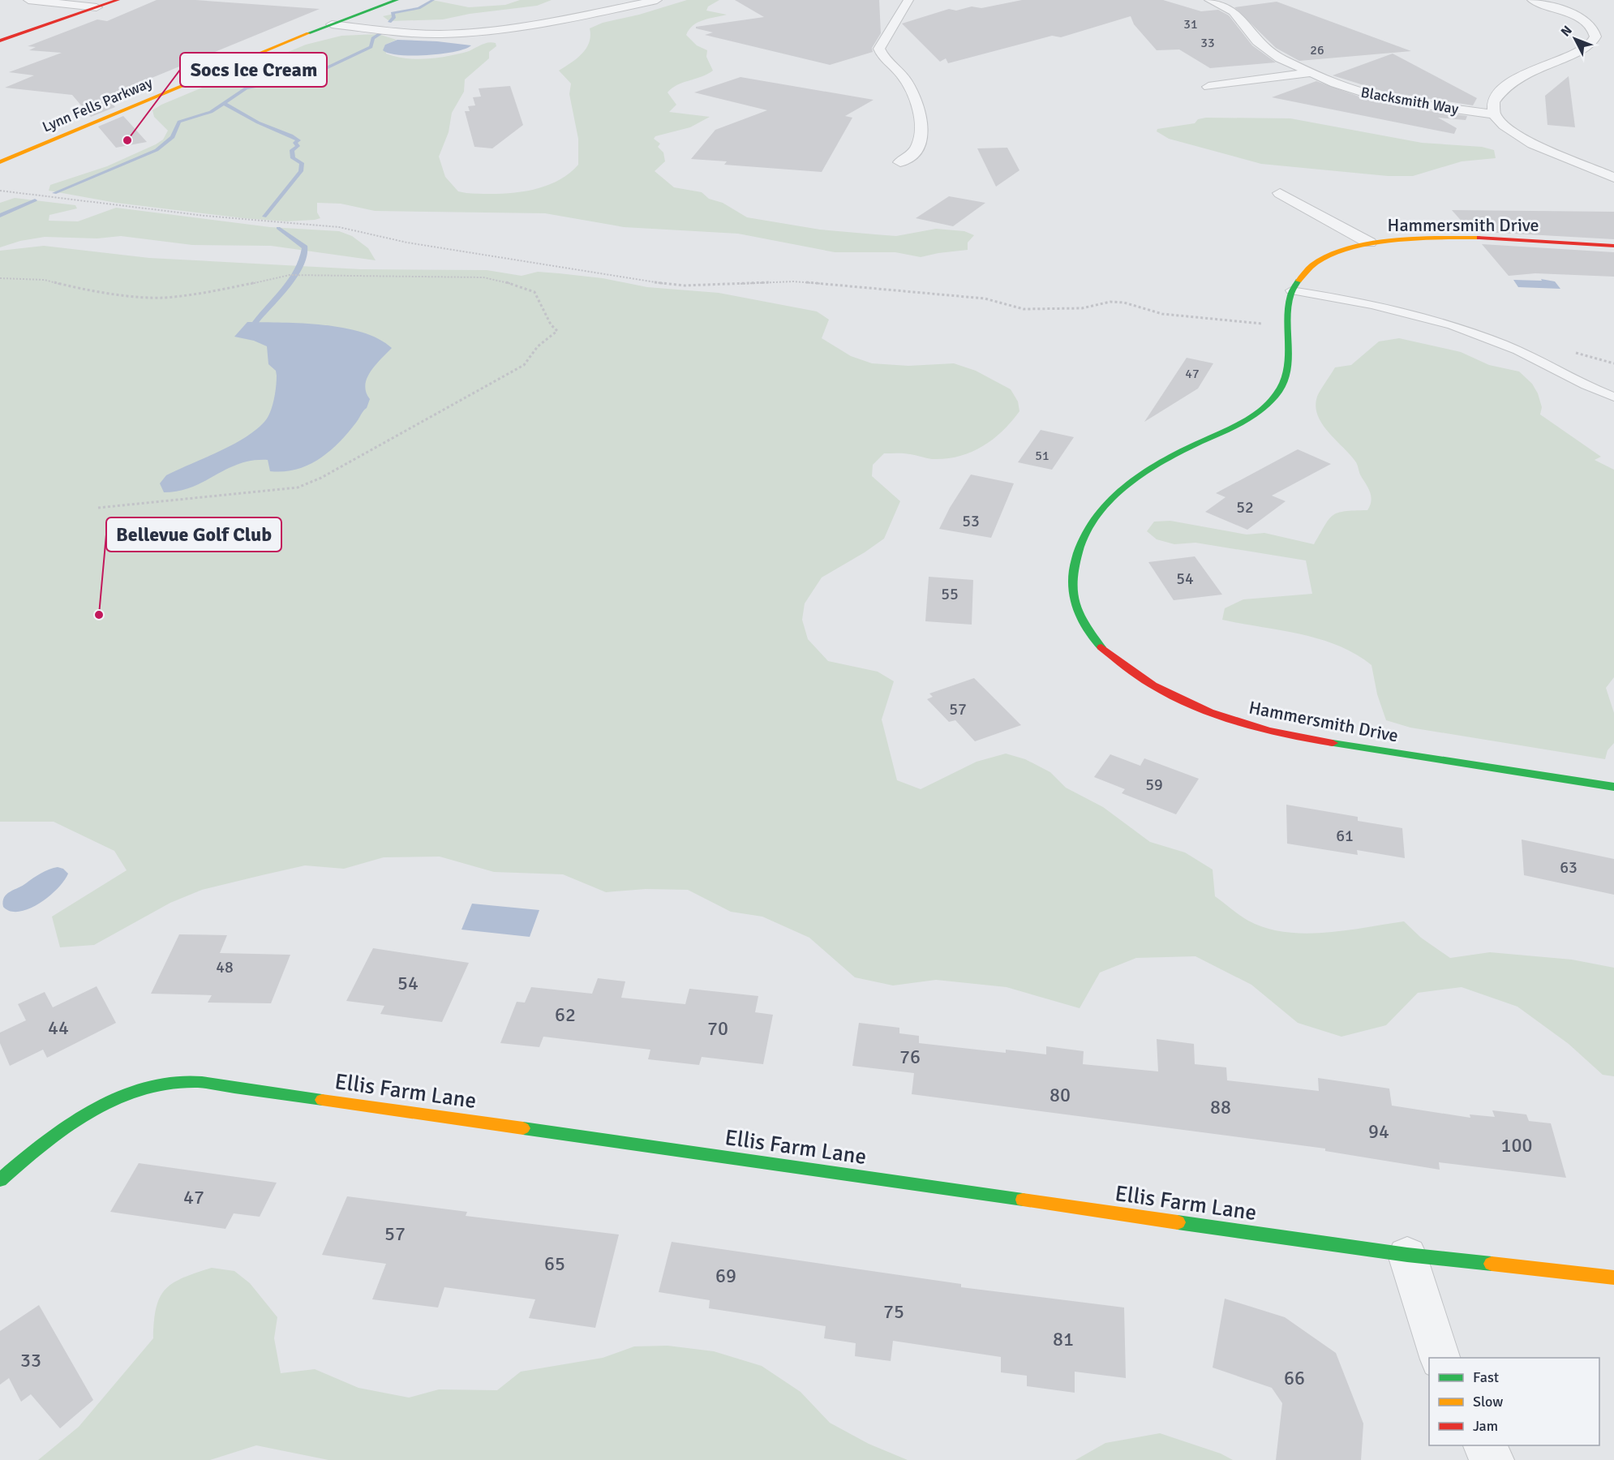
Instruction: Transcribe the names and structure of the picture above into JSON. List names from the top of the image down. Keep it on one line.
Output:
{"streets":{"street":["Blacksmith Way","Lynn Fells Parkway","Hammersmith Drive","Ellis Farm Lane"]},"places":["Socs Ice Cream","Bellevue Golf Club"],"house_numbers":["31","33","26","47","51","52","53","54","55","57","59","61","63","48","54","62","44","70","76","80","88","94","100","47","57","65","69","75","81","33","66"],"legend":["Fast","Slow","Jam"],"north":"top left"}
